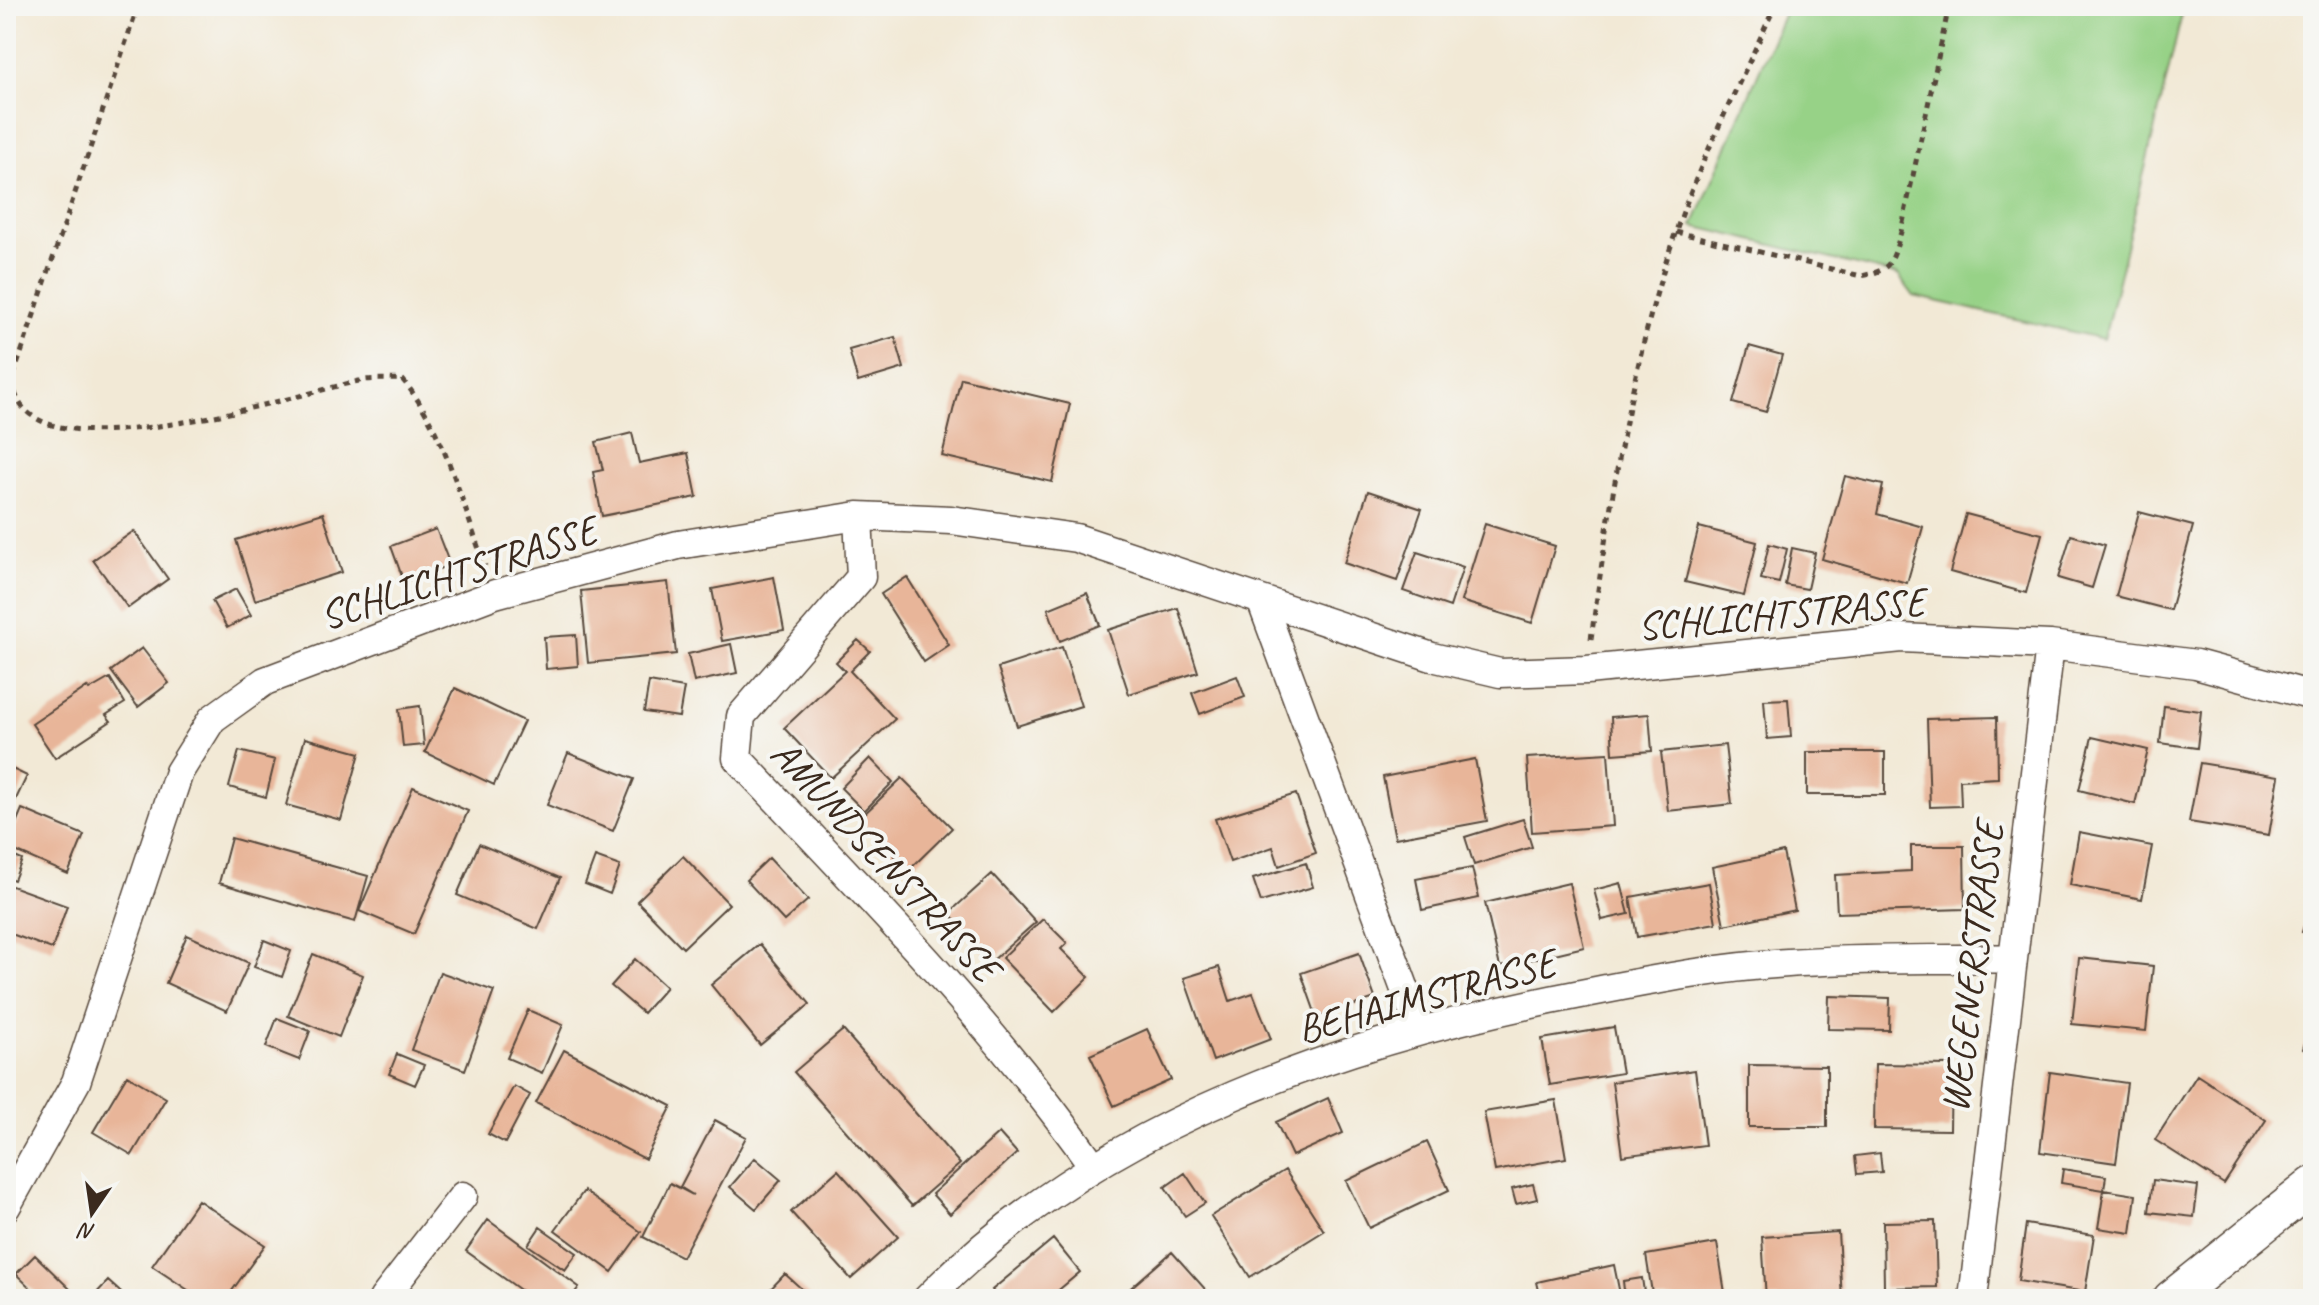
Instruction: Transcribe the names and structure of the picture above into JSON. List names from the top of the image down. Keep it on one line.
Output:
{"streets":{"street":["SCHLICHTSTRASSE","AMUNDSENSTRASSE","WEGENERSTRASSE","BEHAIMSTRASSE"]},"crossings":[["SCHLICHTSTRASSE","AMUNDSENSTRASSE"],["SCHLICHTSTRASSE","WEGENERSTRASSE"],["AMUNDSENSTRASSE","BEHAIMSTRASSE"],["WEGENERSTRASSE","BEHAIMSTRASSE"]],"north":"bottom"}
